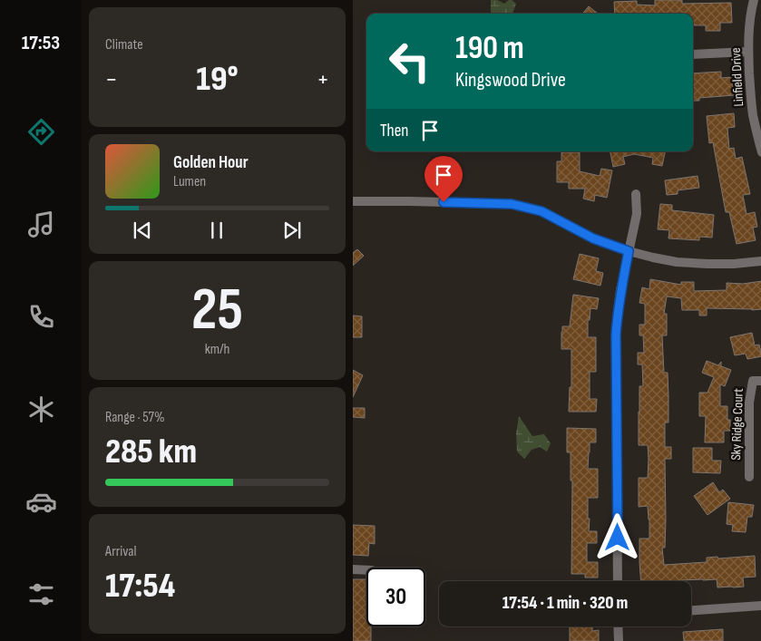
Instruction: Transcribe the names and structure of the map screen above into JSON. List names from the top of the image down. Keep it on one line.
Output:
{"streets":{"street":["Linfield Drive","Sky Ridge Court"]},"page":{"tabs":"17:53","tile":["Climate",["25","km/h"],["Range · 57%","285 km"],["Arrival","17:54"]],"turn":["190 m","Kingswood Drive"],"heat":["−","19°","+"],"then":"Then","song":["Golden Hour","Lumen"],"limit":"30","trip":"17:54 · 1 min · 320 m"}}
